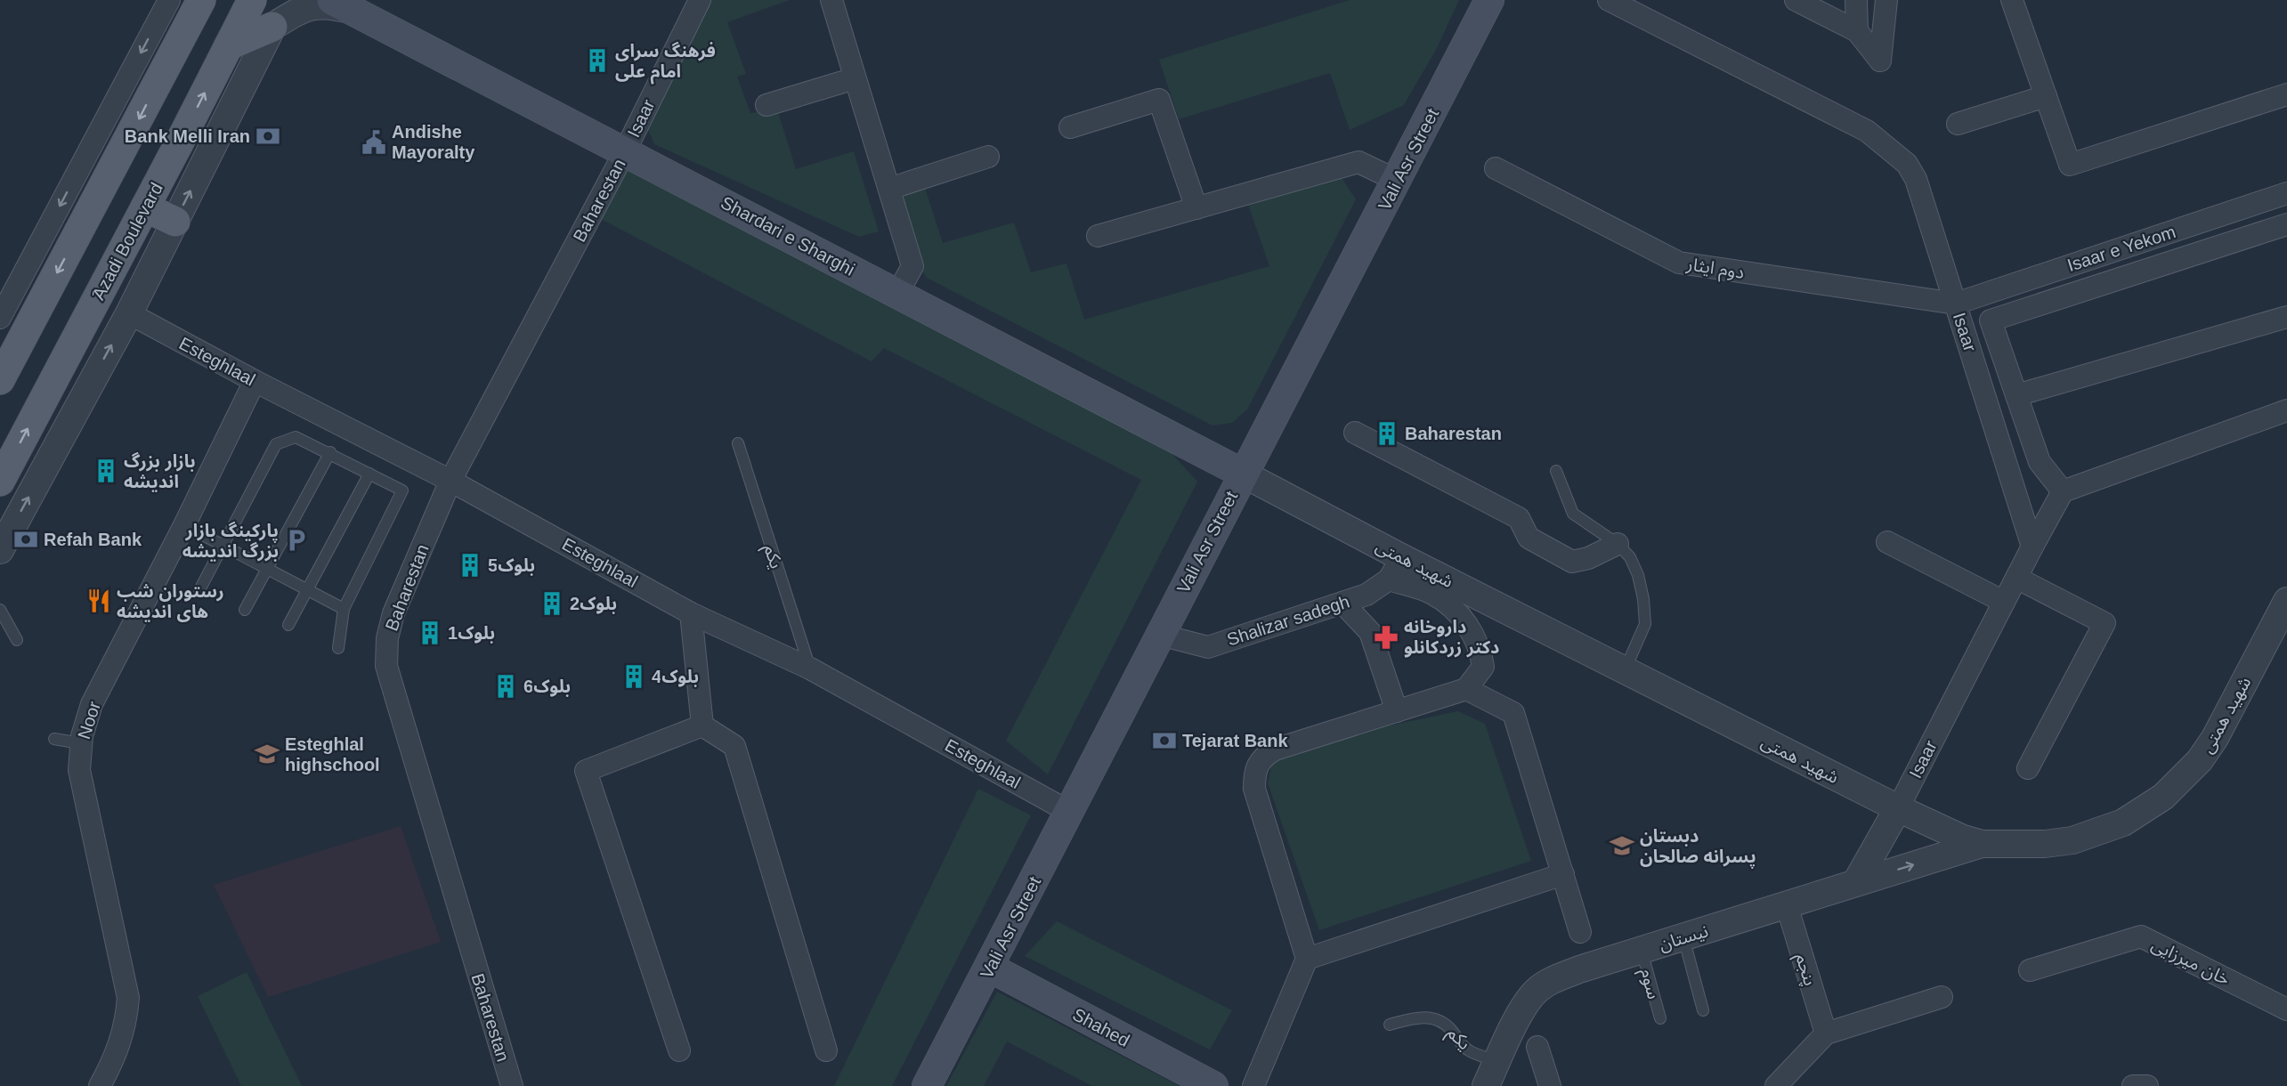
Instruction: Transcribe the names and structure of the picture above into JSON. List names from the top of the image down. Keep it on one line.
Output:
{"streets":{"main road":["Vali Asr Street","Shardari e Sharghi","َAzadi Boulevard","Shahed"],"street":["Isaar","Baharestan","Isaar e Yekom","دوم ایثار","Esteghlaal","شهید همتی","Shalizar sadegh","Noor","نيستان","خان میرزایی","پنجم"],"lane":["یکم","سوم"]},"crossings":[["Isaar","Baharestan"],["Isaar","Shardari e Sharghi"],["Isaar","Isaar e Yekom"],["Isaar","دوم ایثار"],["Isaar","شهید همتی"],["Vali Asr Street","Shardari e Sharghi"],["Vali Asr Street","Esteghlaal"],["Vali Asr Street","شهید همتی"],["Vali Asr Street","Shalizar sadegh"],["Vali Asr Street","Shahed"],["Baharestan","Shardari e Sharghi"],["Baharestan","Esteghlaal"],["Shardari e Sharghi","شهید همتی"],["Isaar e Yekom","دوم ایثار"],["Esteghlaal","یکم"],["Esteghlaal","Noor"],["یکم","نيستان"],["شهید همتی","Shalizar sadegh"],["شهید همتی","نيستان"],["نيستان","پنجم"],["نيستان","سوم"]],"places":{"building":["فرهنگ سرای امام علی","Baharestan","بازار بزرگ اندیشه","بلوک5","بلوک2","بلوک1","بلوک4","بلوک6"],"bank":["Bank Melli Iran","Refah Bank","Tejarat Bank"],"public building":["Andishe Mayoralty"],"parking":["پارکینگ بازار بزرگ اندیشه"],"restaurant":["رستوران شب های اندیشه"],"pharmacy":["داروخانه دکتر زردکانلو"],"school or university":["Esteghlal highschool","دبستان پسرانه صالحان"]}}
